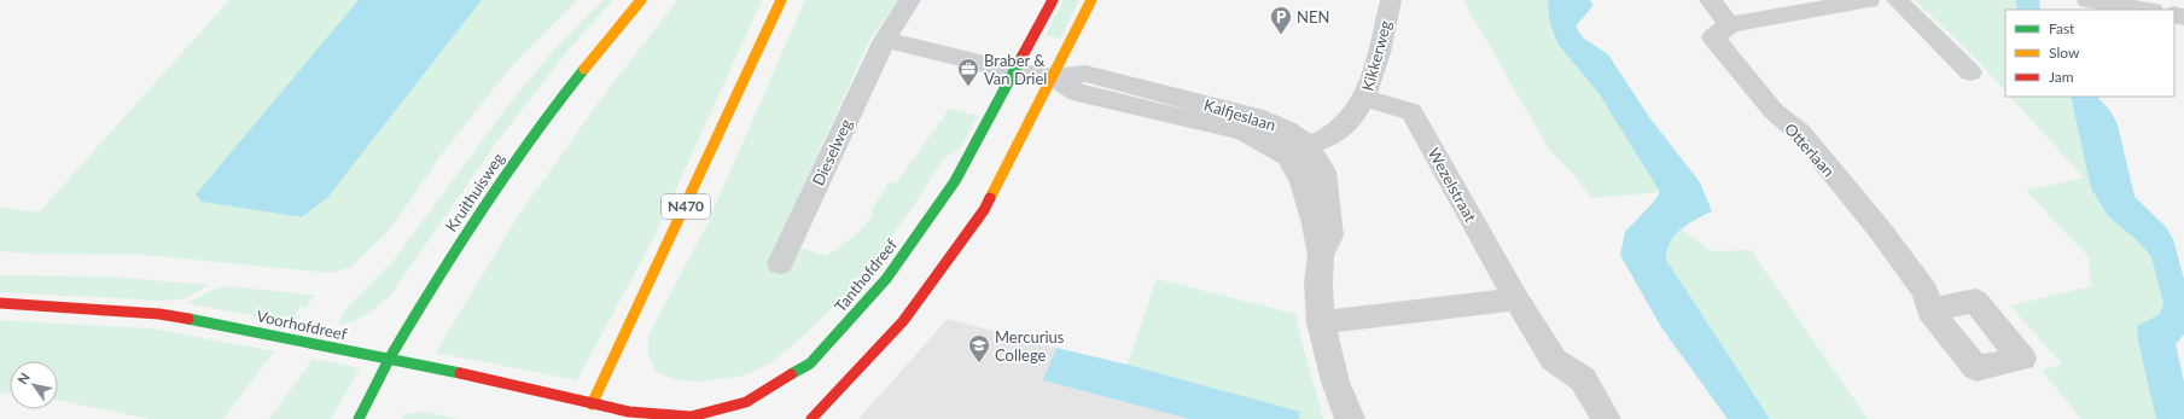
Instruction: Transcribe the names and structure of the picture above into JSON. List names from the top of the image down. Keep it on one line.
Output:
{"streets":{"main road":["Kruithuisweg","N470","Tanthofdreef","Voorhofdreef"],"street":["Kikkerweg","Kalfjeslaan","Otterlaan","Dieselweg","Wezelstraat"]},"crossings":[["Kikkerweg","Kalfjeslaan"],["Kikkerweg","Wezelstraat"],["Kalfjeslaan","Dieselweg"],["Kalfjeslaan","Tanthofdreef"],["Kruithuisweg","Voorhofdreef"],["N470","Tanthofdreef"],["N470","Voorhofdreef"],["Tanthofdreef","Voorhofdreef"]],"places":{"parking":["NEN"],"office":["Braber & Van Driel"],"school or university":["Mercurius College"]},"legend":["Fast","Slow","Jam"],"north":"top left"}
